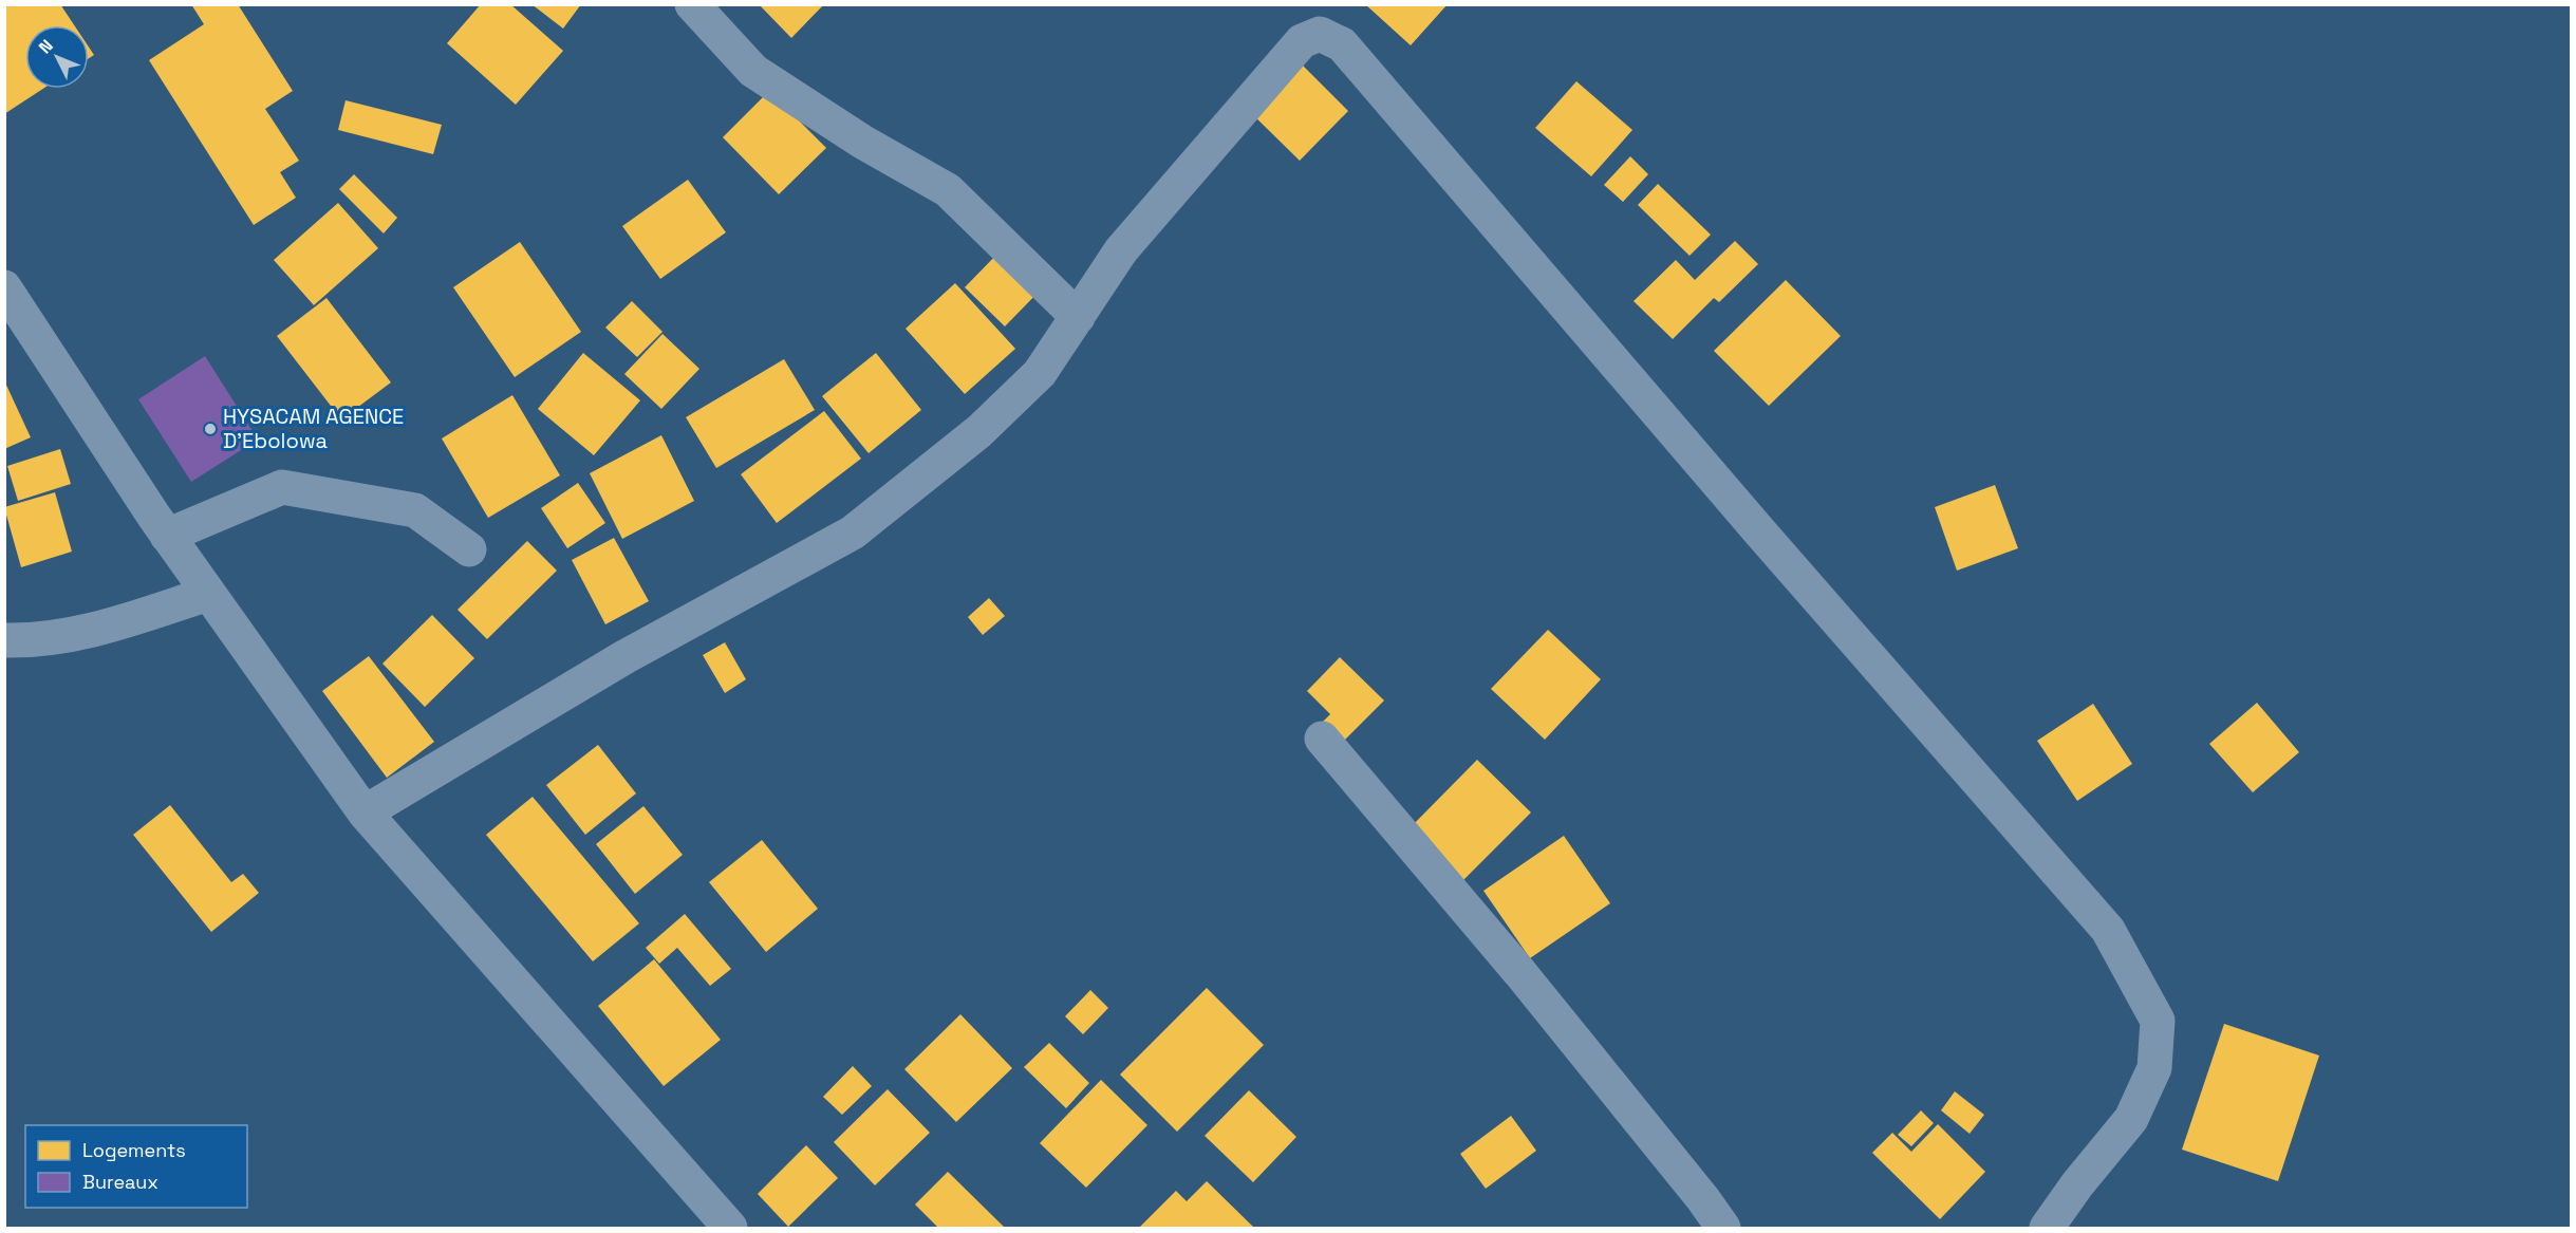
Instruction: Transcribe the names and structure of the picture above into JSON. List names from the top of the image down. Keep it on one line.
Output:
{"places":["HYSACAM AGENCE D’Ebolowa"],"legend":["Logements","Bureaux"],"north":"top left"}
